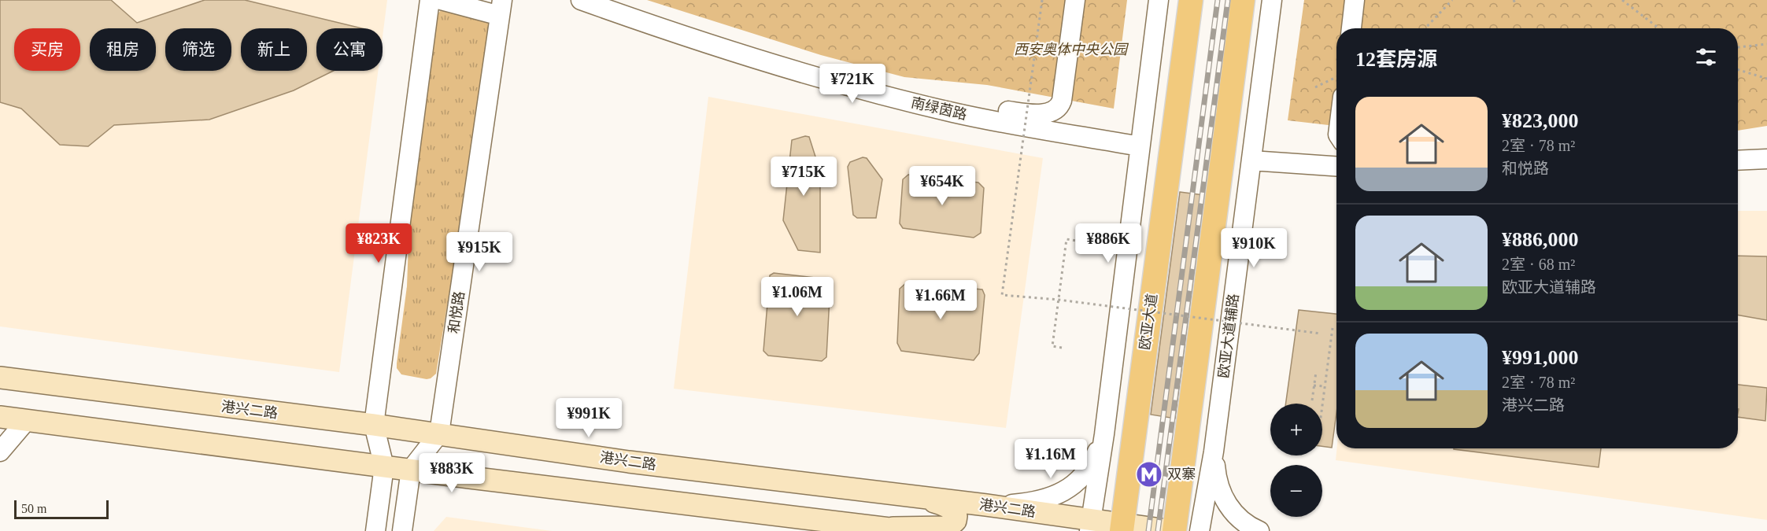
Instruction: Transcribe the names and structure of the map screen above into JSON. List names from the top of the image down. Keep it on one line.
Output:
{"streets":{"main road":["欧亚大道","港兴二路"],"street":["南绿茵路","和悦路","欧亚大道辅路"]},"crossings":[["和悦路","港兴二路"],["欧亚大道","港兴二路"]],"parks":["西安奥体中央公园"],"places":{"metro station":["双寨"]},"scale_bar":"50 m","page":{"chip":["买房","租房","筛选","新上","公寓"],"heading":"12套房源","price":["¥721K","¥715K","¥654K","¥823K","¥886K","¥910K","¥915K","¥1.06M","¥1.66M","¥991K","¥1.16M","¥883K"],"list":[{"name":"¥823,000","note":"2室 · 78 m² · 和悦路"},{"name":"¥886,000","note":"2室 · 68 m² · 欧亚大道辅路"},{"name":"¥991,000","note":"2室 · 78 m² · 港兴二路"}],"map_buttons":["+","−"],"scale":"50 m"}}
